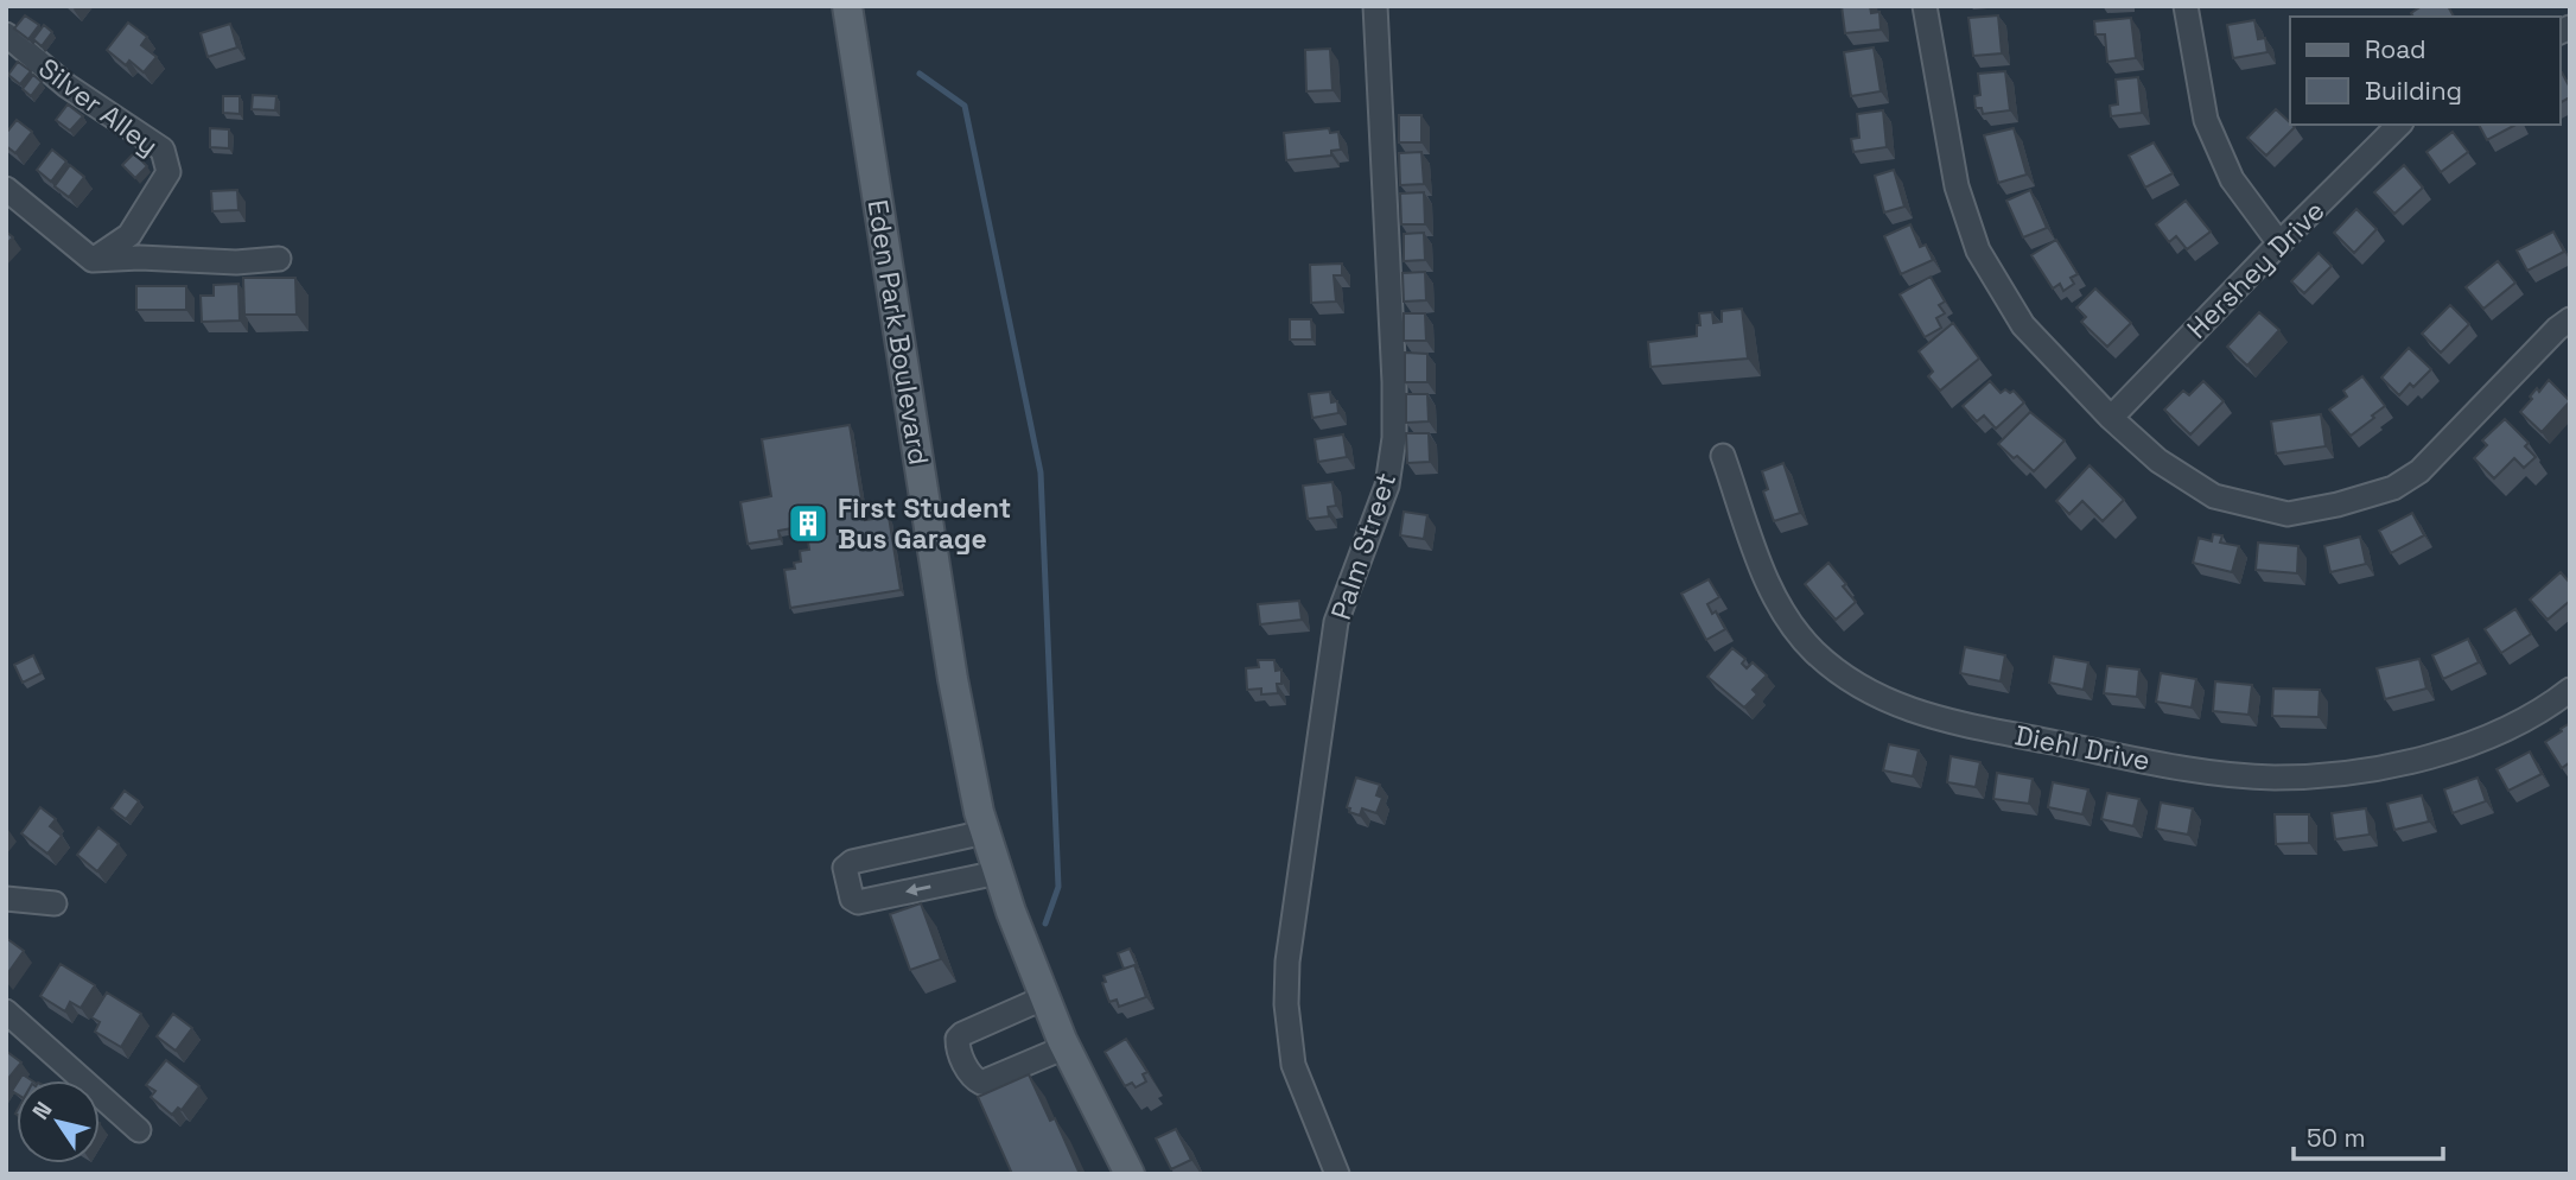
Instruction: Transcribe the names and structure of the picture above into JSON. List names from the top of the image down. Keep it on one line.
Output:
{"streets":{"main road":["Eden Park Boulevard"],"street":["Silver Alley","Hershey Drive","Palm Street","Diehl Drive"]},"places":{"building":["First Student Bus Garage"]},"legend":["Road","Building"],"scale_bar":"50 m","north":"top left"}
